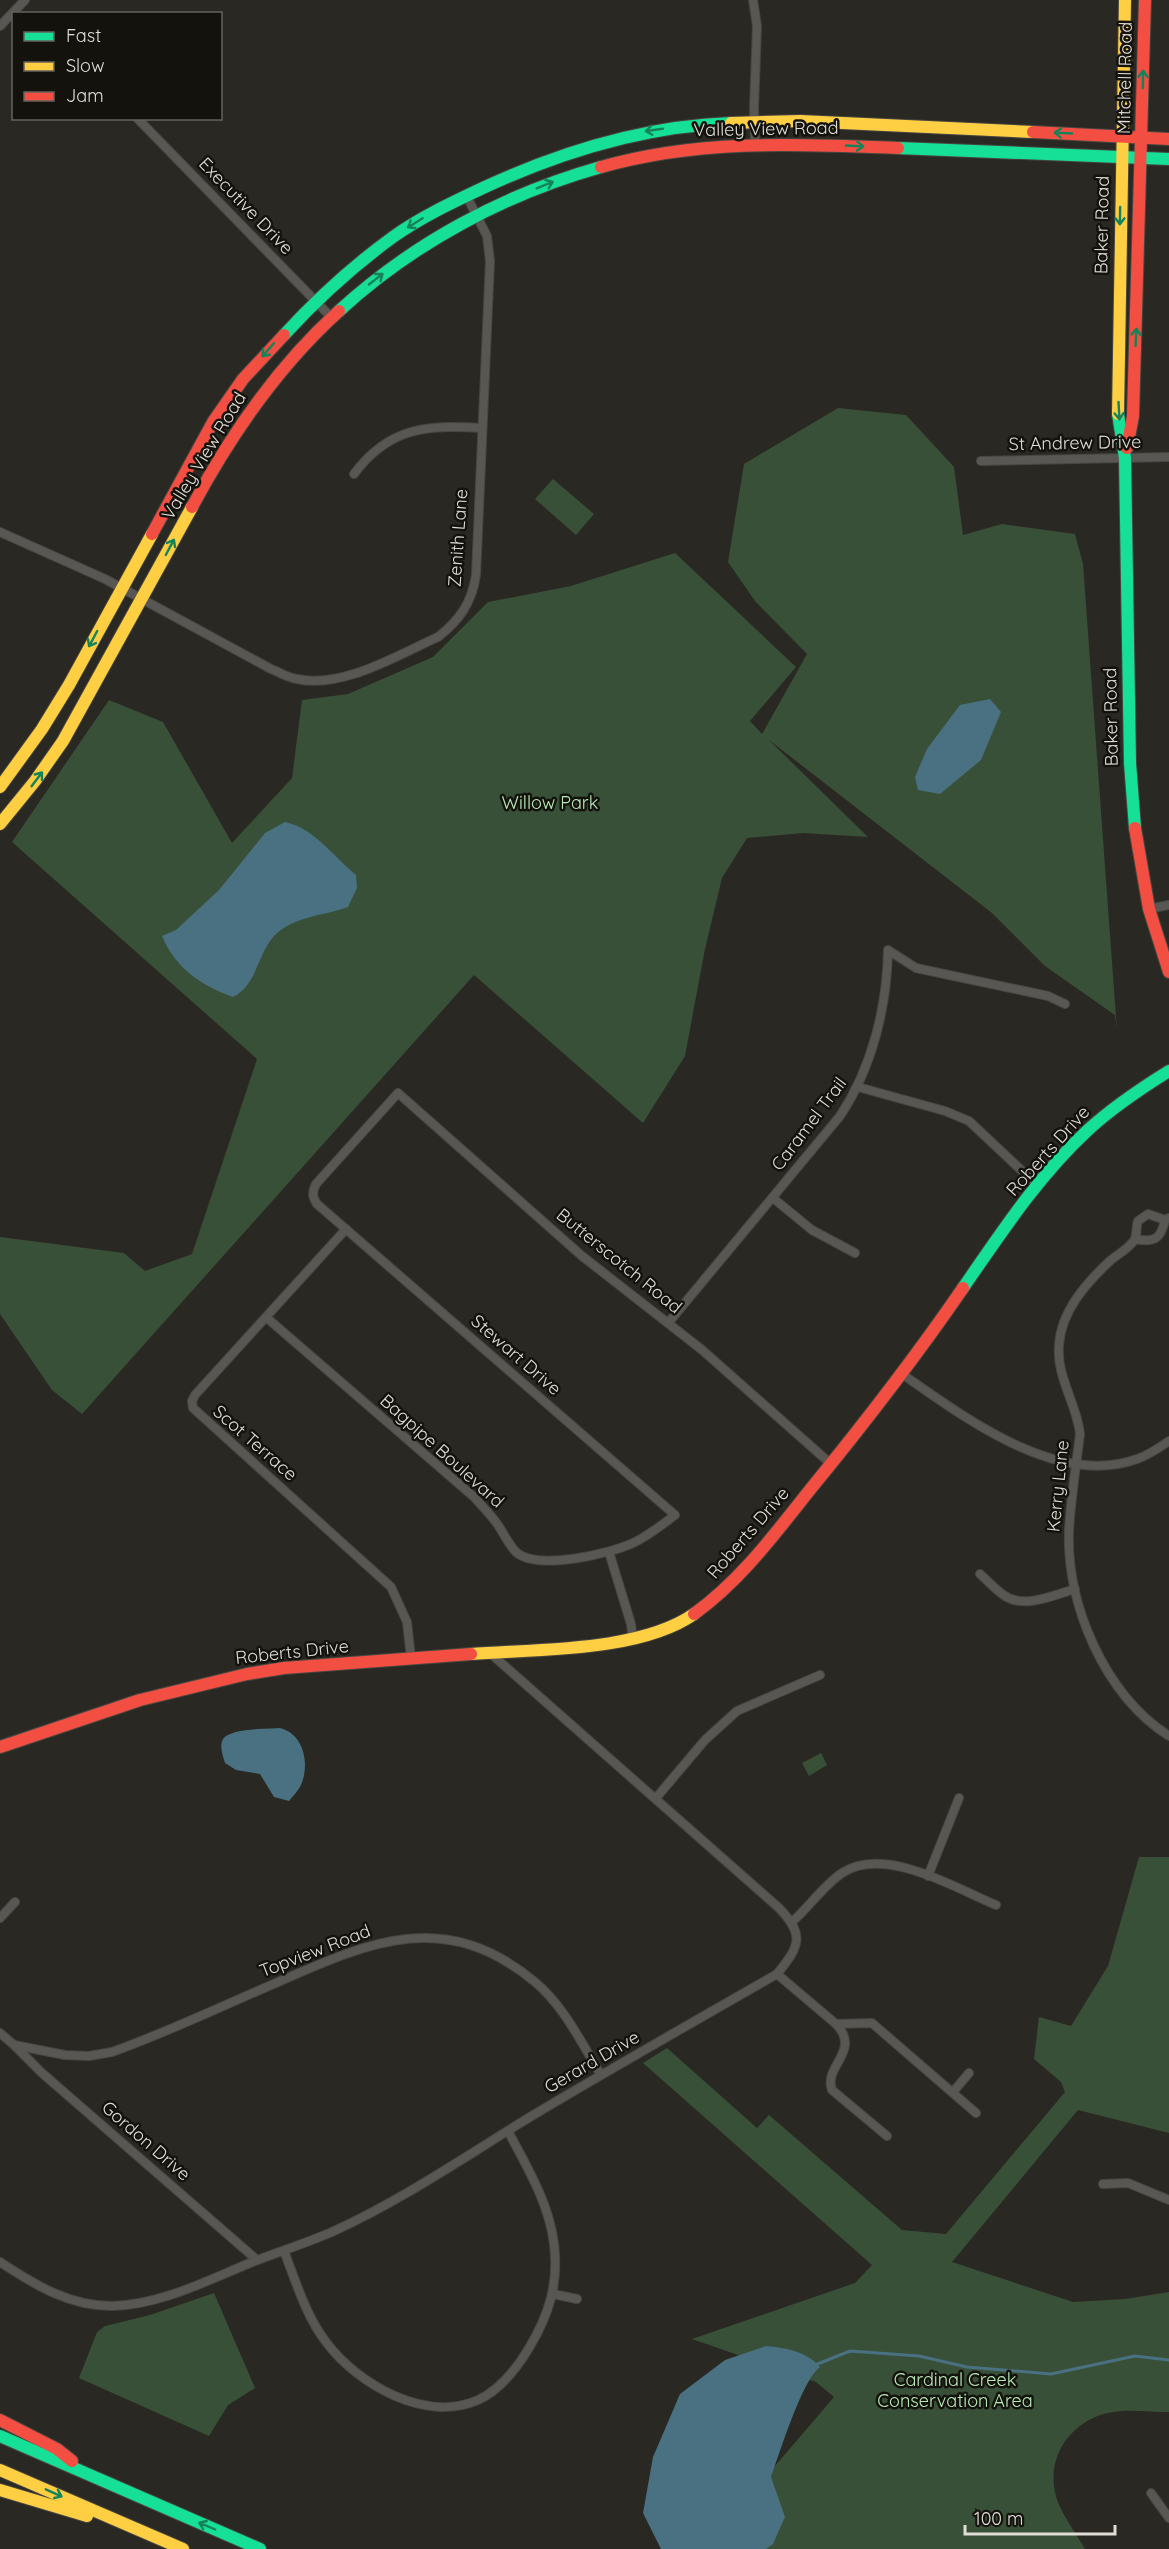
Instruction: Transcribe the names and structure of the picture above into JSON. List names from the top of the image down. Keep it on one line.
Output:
{"streets":{"main road":["Mitchell Road","Valley View Road","Baker Road","Roberts Drive"],"street":["Executive Drive","St Andrew Drive","Zenith Lane","Caramel Trail","Butterscotch Road","Stewart Drive","Scot Terrace","Bagpipe Boulevard","Kerry Lane","Topview Road","Gerard Drive","Gordon Drive"]},"crossings":[["Mitchell Road","Valley View Road"],["Mitchell Road","Baker Road"],["Valley View Road","Executive Drive"],["Valley View Road","Baker Road"],["Valley View Road","Zenith Lane"],["Baker Road","St Andrew Drive"],["Caramel Trail","Butterscotch Road"],["Roberts Drive","Butterscotch Road"],["Roberts Drive","Scot Terrace"],["Butterscotch Road","Stewart Drive"],["Stewart Drive","Scot Terrace"],["Stewart Drive","Bagpipe Boulevard"],["Scot Terrace","Bagpipe Boulevard"],["Topview Road","Gerard Drive"],["Topview Road","Gordon Drive"],["Gerard Drive","Gordon Drive"]],"parks":["Willow Park","Cardinal Creek Conservation Area"],"legend":["Fast","Slow","Jam"],"scale_bar":"100 m"}
